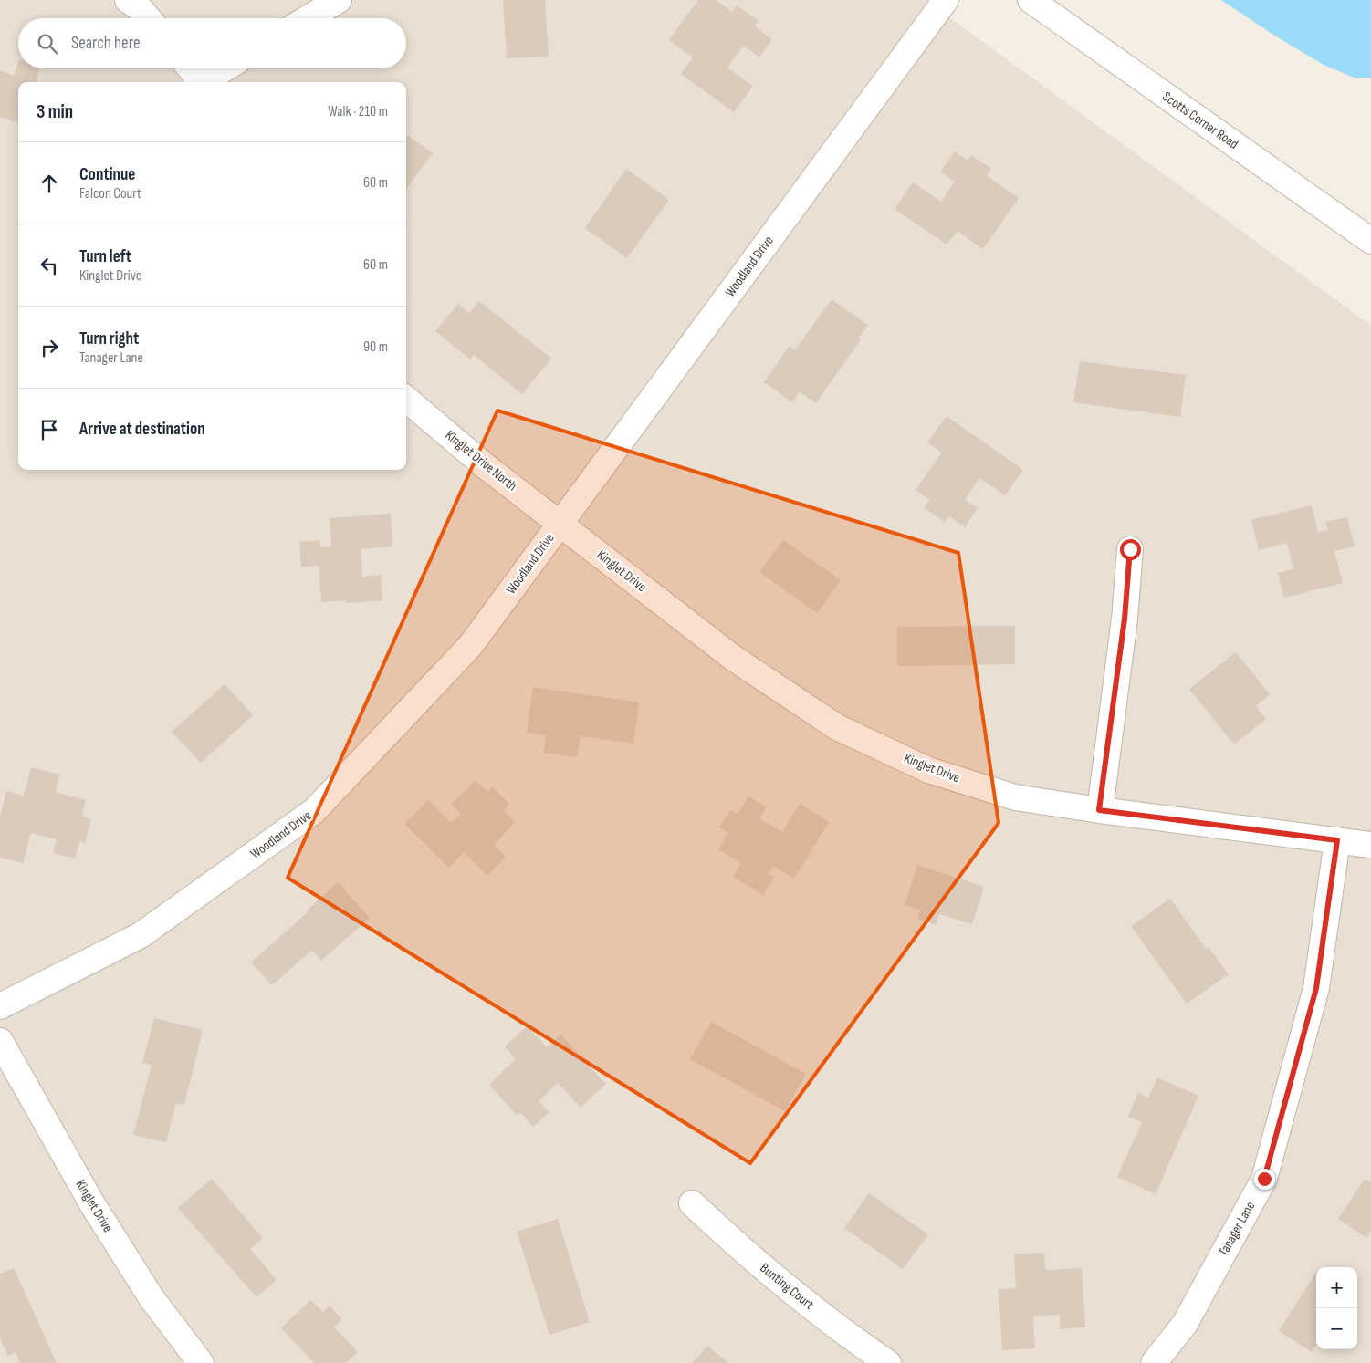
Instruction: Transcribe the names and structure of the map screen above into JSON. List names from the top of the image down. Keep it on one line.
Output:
{"streets":{"street":["Scotts Corner Road","Woodland Drive","Kinglet Drive North","Kinglet Drive","Tanager Lane","Bunting Court"]},"crossings":[["Woodland Drive","Kinglet Drive North"],["Woodland Drive","Kinglet Drive"],["Kinglet Drive North","Kinglet Drive"],["Kinglet Drive","Tanager Lane"]],"page":{"search":"Search here","heading":["3 min","Walk · 210 m"],"list":[["Continue","Falcon Court","60 m"],["Turn left","Kinglet Drive","60 m"],["Turn right","Tanager Lane","90 m"],"Arrive at destination"],"map_buttons":["+","−"]}}
